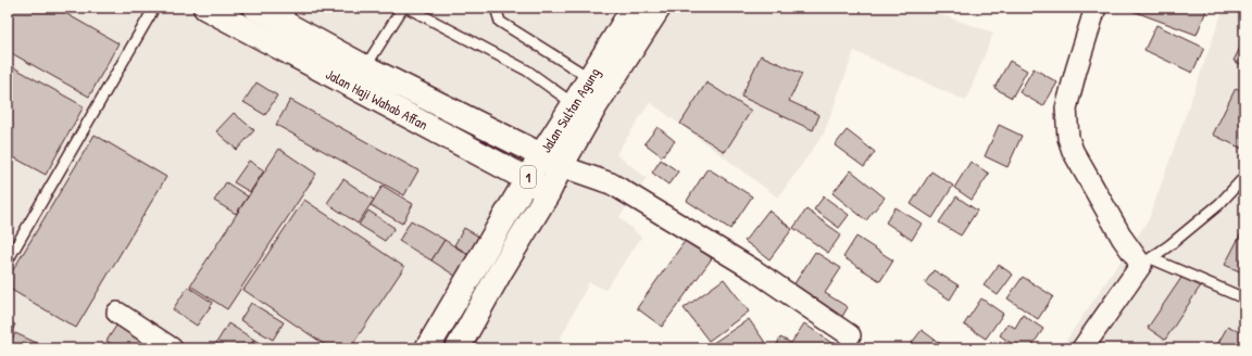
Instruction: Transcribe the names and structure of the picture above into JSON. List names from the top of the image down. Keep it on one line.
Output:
{"streets":{"main road":["Jalan Haji Wahab Affan","Jalan Sultan Agung","1"]},"crossings":[["Jalan Haji Wahab Affan","Jalan Sultan Agung"]]}
